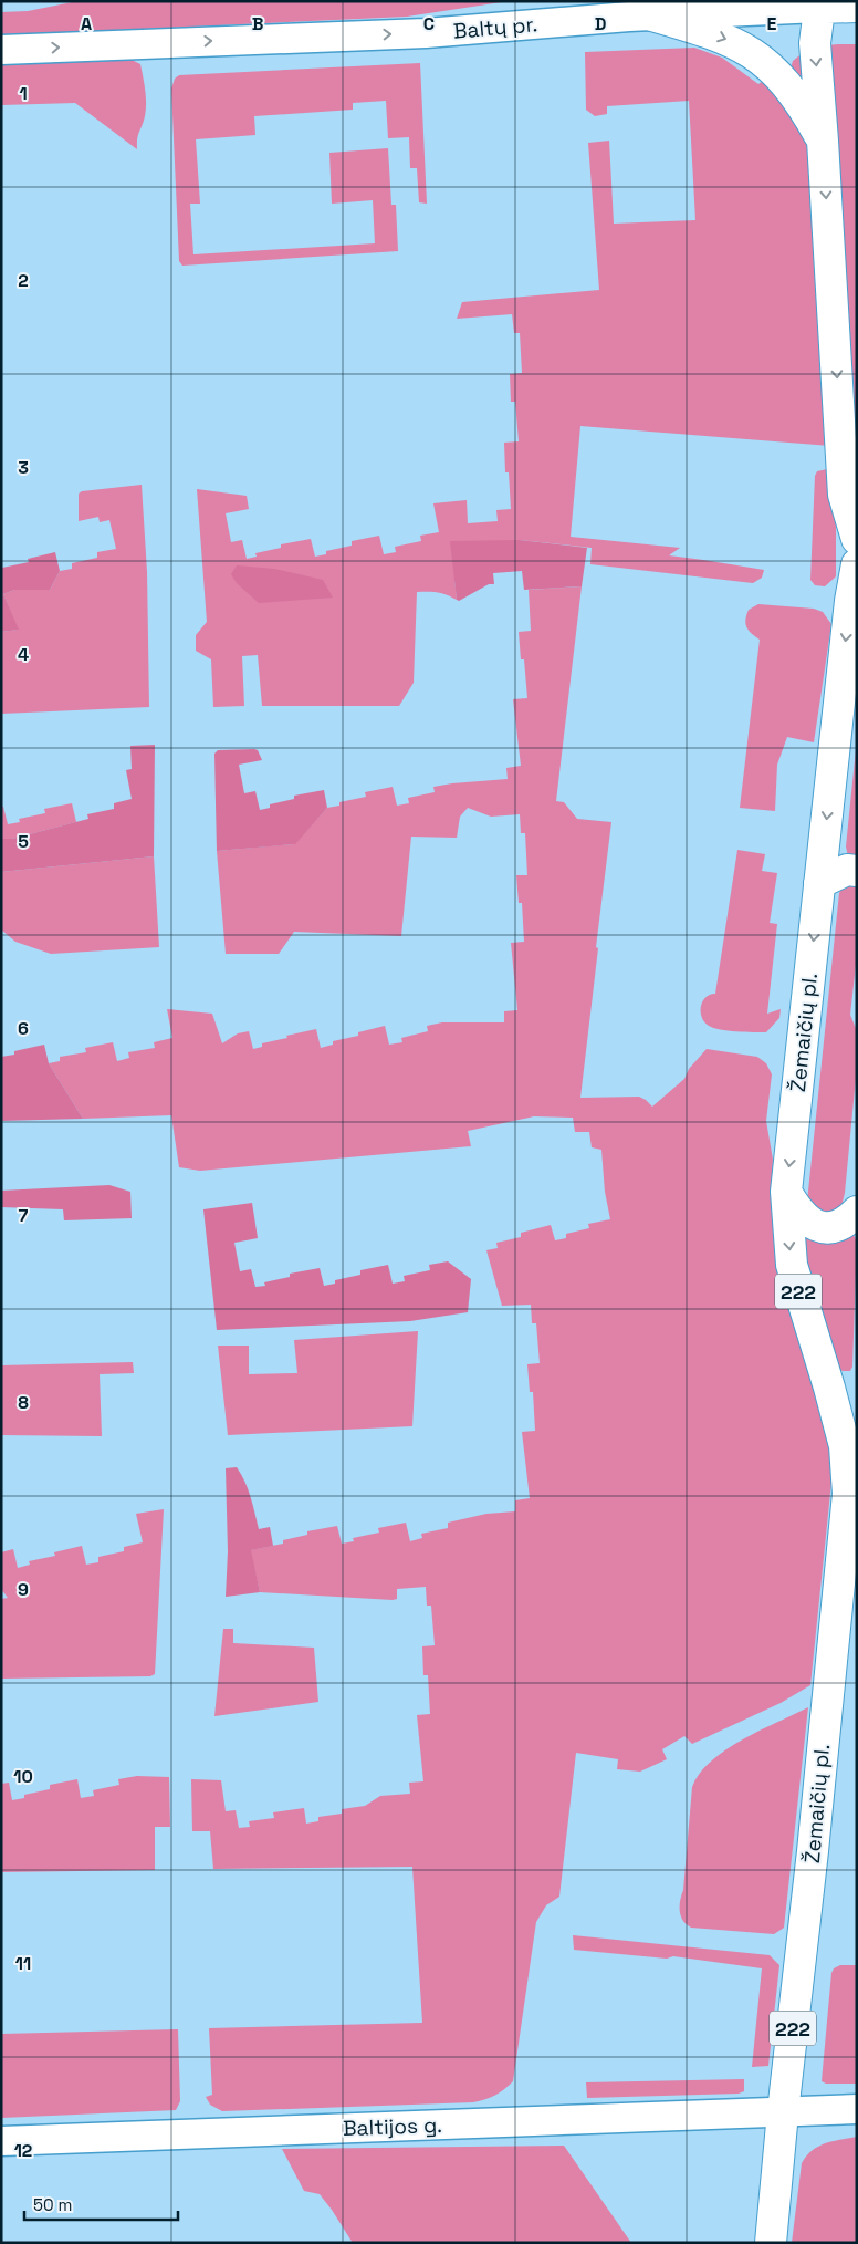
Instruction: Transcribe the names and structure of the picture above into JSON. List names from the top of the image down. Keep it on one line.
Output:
{"streets":{"main road":["Baltų pr.","Žemaičių pl.","222","Baltijos g."]},"crossings":[["Žemaičių pl.","222"],["Žemaičių pl.","Baltijos g."],["222","Baltijos g."]],"one_way":["Baltų pr.","Žemaičių pl."],"scale_bar":"50 m","grid":{"columns":["A","B","C","D","E"],"rows":["1","2","3","4","5","6","7","8","9","10","11","12"]}}
